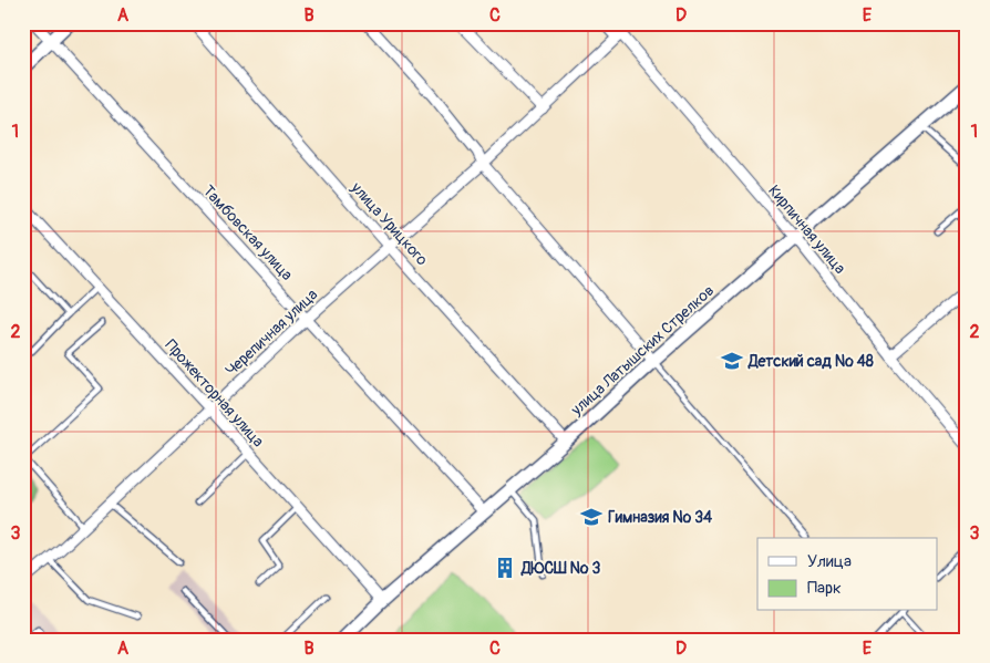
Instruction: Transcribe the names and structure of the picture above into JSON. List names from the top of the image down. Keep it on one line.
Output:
{"streets":{"street":["улица Урицкого","Кирпичная улица","Тамбовская улица","Черепичная улица","улица Латышских Стрелков","Прожекторная улица"]},"crossings":[["улица Урицкого","Черепичная улица"],["улица Урицкого","улица Латышских Стрелков"],["Кирпичная улица","Черепичная улица"],["Кирпичная улица","улица Латышских Стрелков"],["Тамбовская улица","Черепичная улица"],["Тамбовская улица","улица Латышских Стрелков"],["Черепичная улица","Прожекторная улица"],["улица Латышских Стрелков","Прожекторная улица"]],"places":{"school or university":["Детский сад № 48","Гимназия № 34"],"building":["ДЮСШ № 3"]},"legend":["Улица","Парк"],"grid":{"columns":["A","B","C","D","E"],"rows":["1","2","3"]}}
